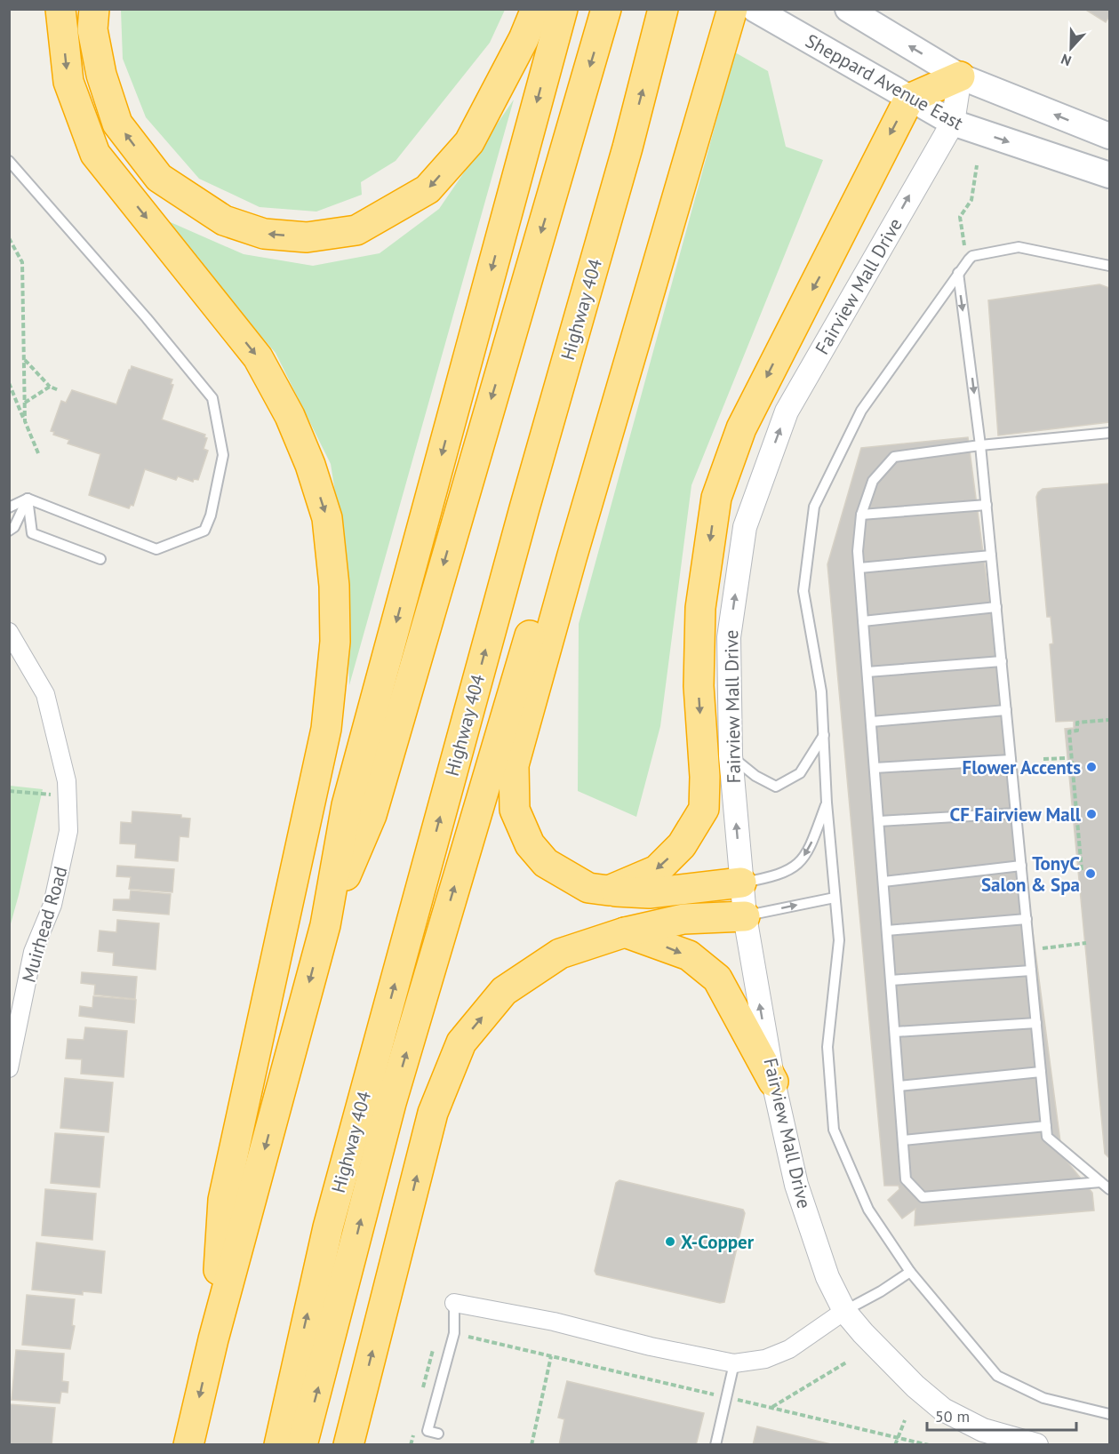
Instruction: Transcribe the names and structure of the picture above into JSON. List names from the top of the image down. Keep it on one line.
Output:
{"streets":{"highway":["Highway 404"],"main road":["Sheppard Avenue East"],"street":["Fairview Mall Drive","Muirhead Road"]},"crossings":[["Sheppard Avenue East","Fairview Mall Drive"]],"one_way":["Fairview Mall Drive"],"places":["Flower Accents","CF Fairview Mall","TonyC Salon & Spa","X-Copper"],"scale_bar":"50 m","north":"bottom"}
